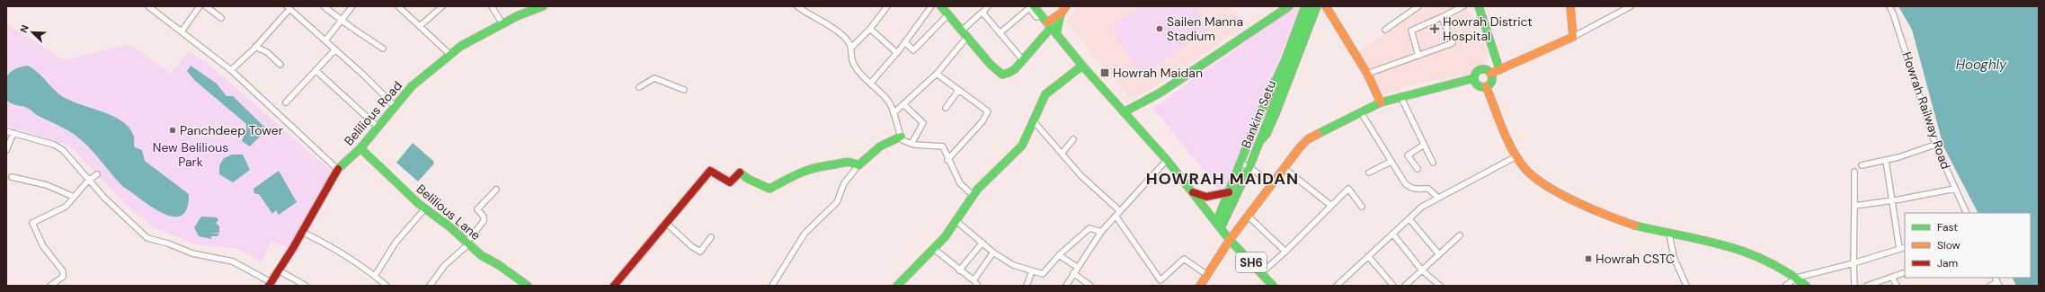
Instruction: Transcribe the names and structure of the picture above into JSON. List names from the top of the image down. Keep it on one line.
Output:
{"streets":{"main road":["Belilious Road","Bankim Setu","Belilious Lane","SH6"],"street":["Howrah Railway Road"]},"crossings":[["Belilious Road","Belilious Lane"],["Bankim Setu","SH6"]],"districts":["HOWRAH MAIDAN"],"water":["Hooghly"],"parks":["New Belilious Park"],"places":{"other":["Sailen Manna Stadium","Panchdeep Tower"],"health":["Howrah District Hospital"],"transit":["Howrah Maidan","Howrah CSTC"]},"legend":["Fast","Slow","Jam"],"north":"top left"}
